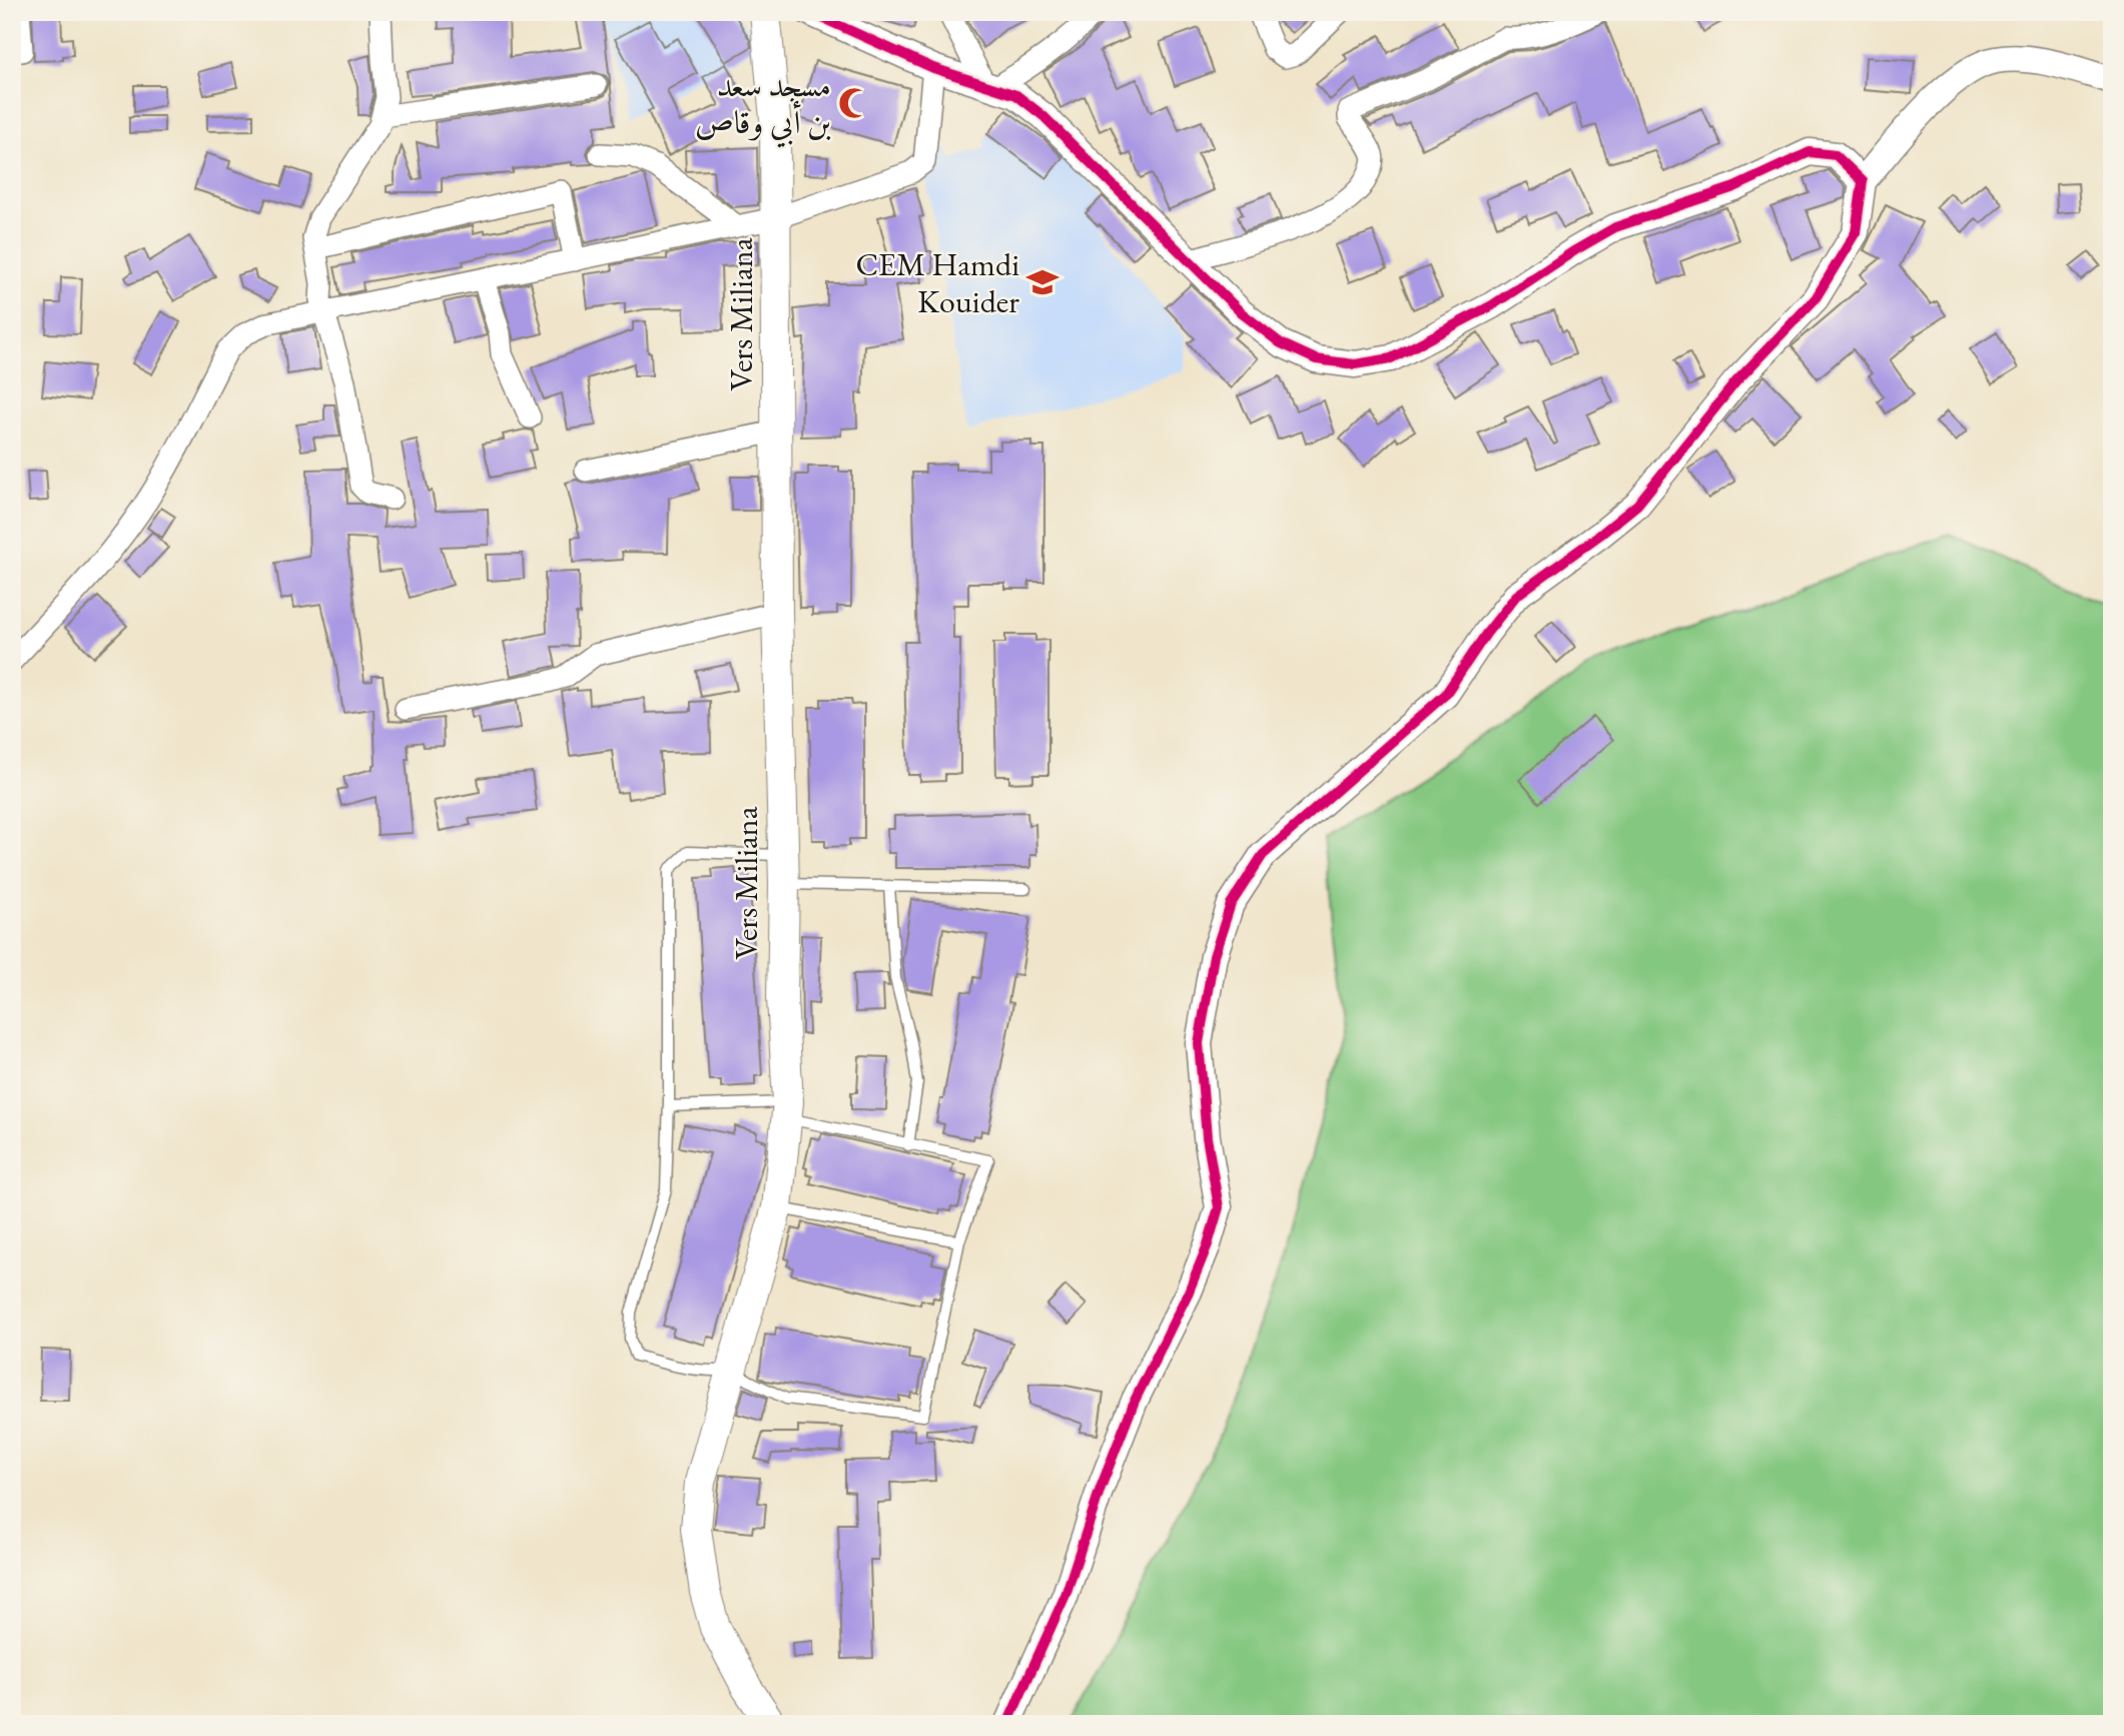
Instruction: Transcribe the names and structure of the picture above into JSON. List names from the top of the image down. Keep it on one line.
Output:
{"streets":{"main road":["Vers Miliana"]},"places":{"mosque":["مسجد سعد بن أبي وقاص"],"school or university":["CEM Hamdi Kouider"]}}
